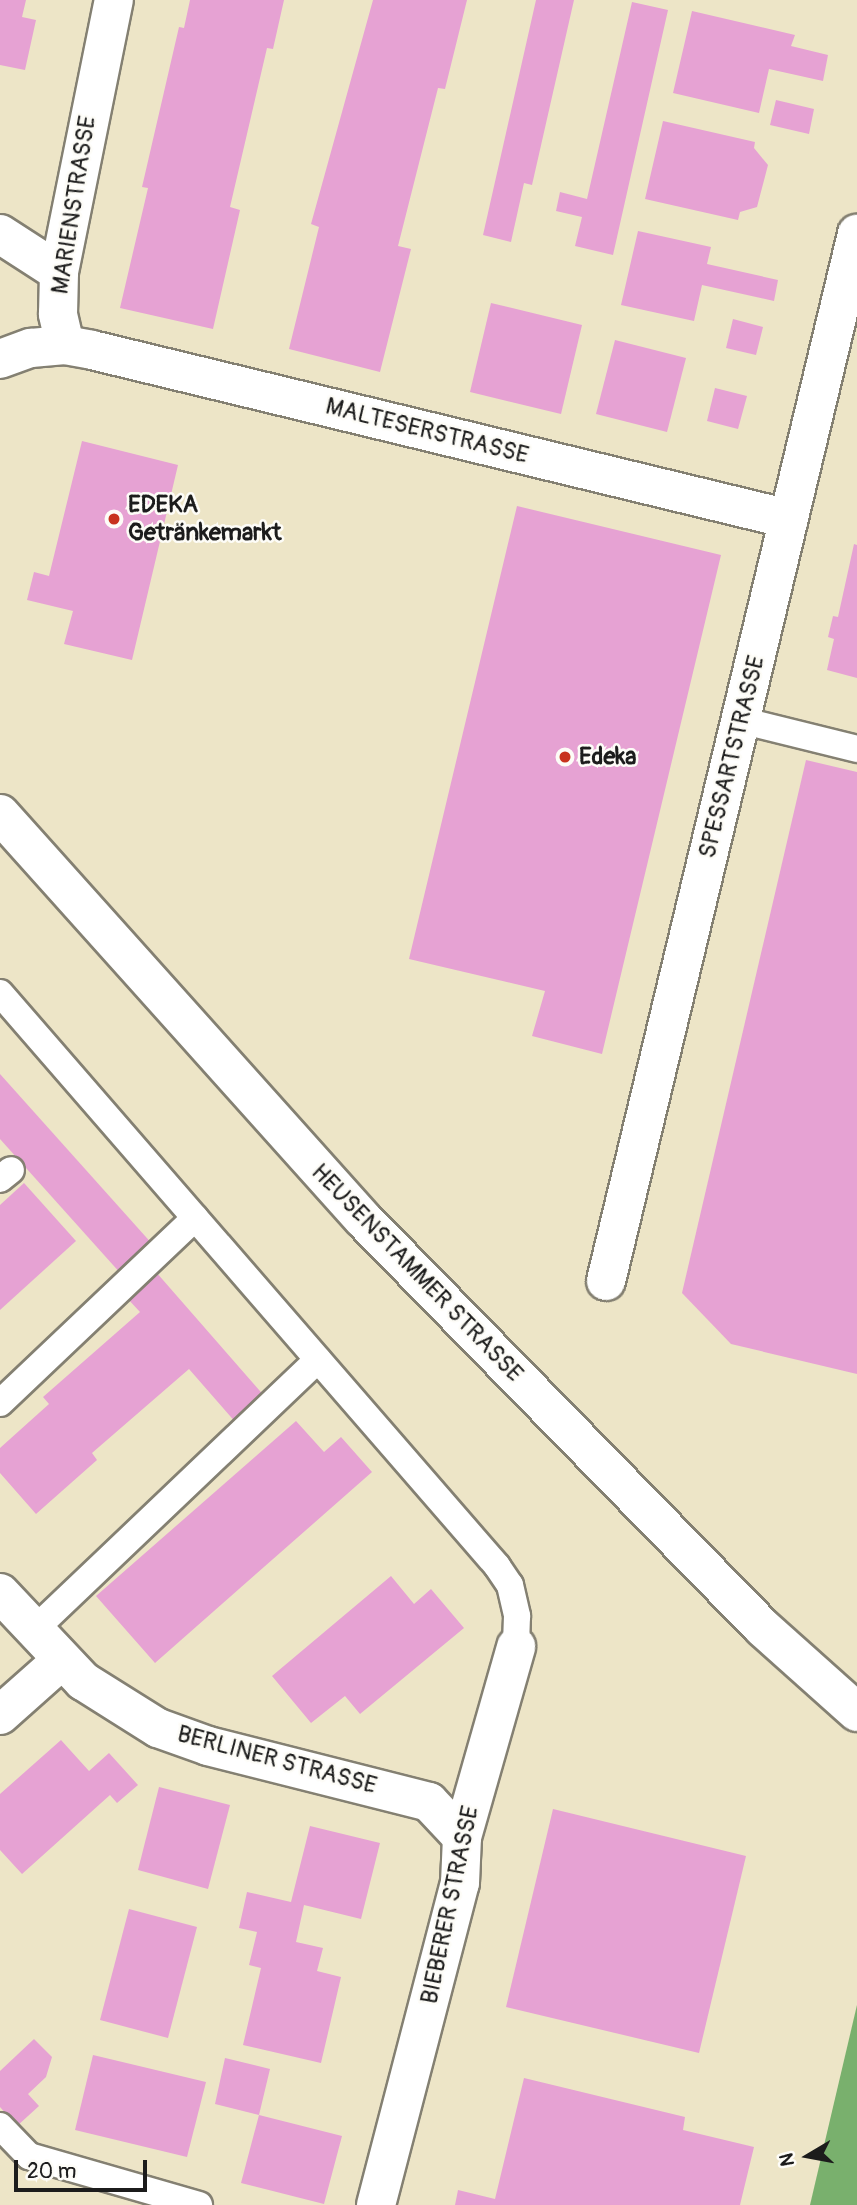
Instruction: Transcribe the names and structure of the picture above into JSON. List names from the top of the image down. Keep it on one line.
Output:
{"streets":{"street":["MARIENSTRASSE","MALTESERSTRASSE","SPESSARTSTRASSE","HEUSENSTAMMER STRASSE","BERLINER STRASSE","BIEBERER STRASSE"]},"crossings":[["MARIENSTRASSE","MALTESERSTRASSE"],["MALTESERSTRASSE","SPESSARTSTRASSE"],["BERLINER STRASSE","BIEBERER STRASSE"]],"places":["EDEKA Getränkemarkt","Edeka"],"scale_bar":"20 m","north":"left"}
